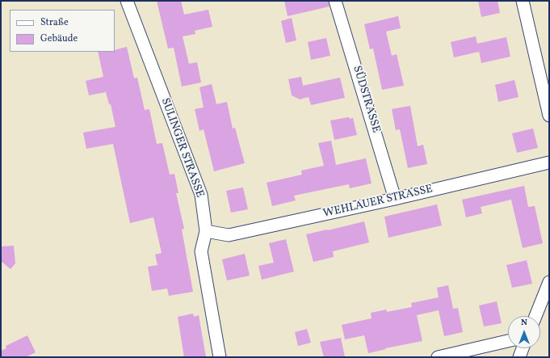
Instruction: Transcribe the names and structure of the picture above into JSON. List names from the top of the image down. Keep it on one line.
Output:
{"streets":{"street":["SÜDSTRASSE","SULINGER STRASSE","WEHLAUER STRASSE"]},"crossings":[["SÜDSTRASSE","WEHLAUER STRASSE"],["SULINGER STRASSE","WEHLAUER STRASSE"]],"legend":["Straße","Gebäude"],"north":"top"}
